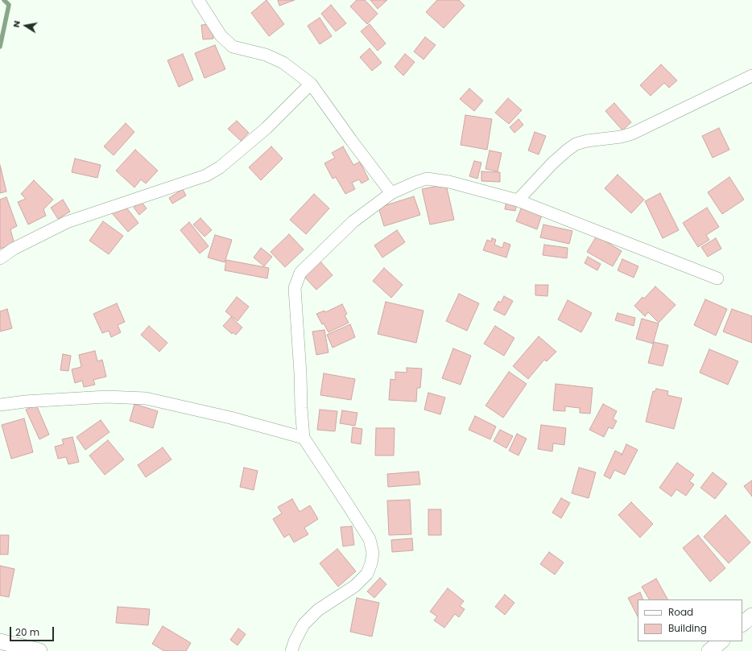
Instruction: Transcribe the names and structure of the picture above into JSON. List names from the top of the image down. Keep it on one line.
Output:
{"legend":["Road","Building"],"scale_bar":"20 m","north":"left"}
